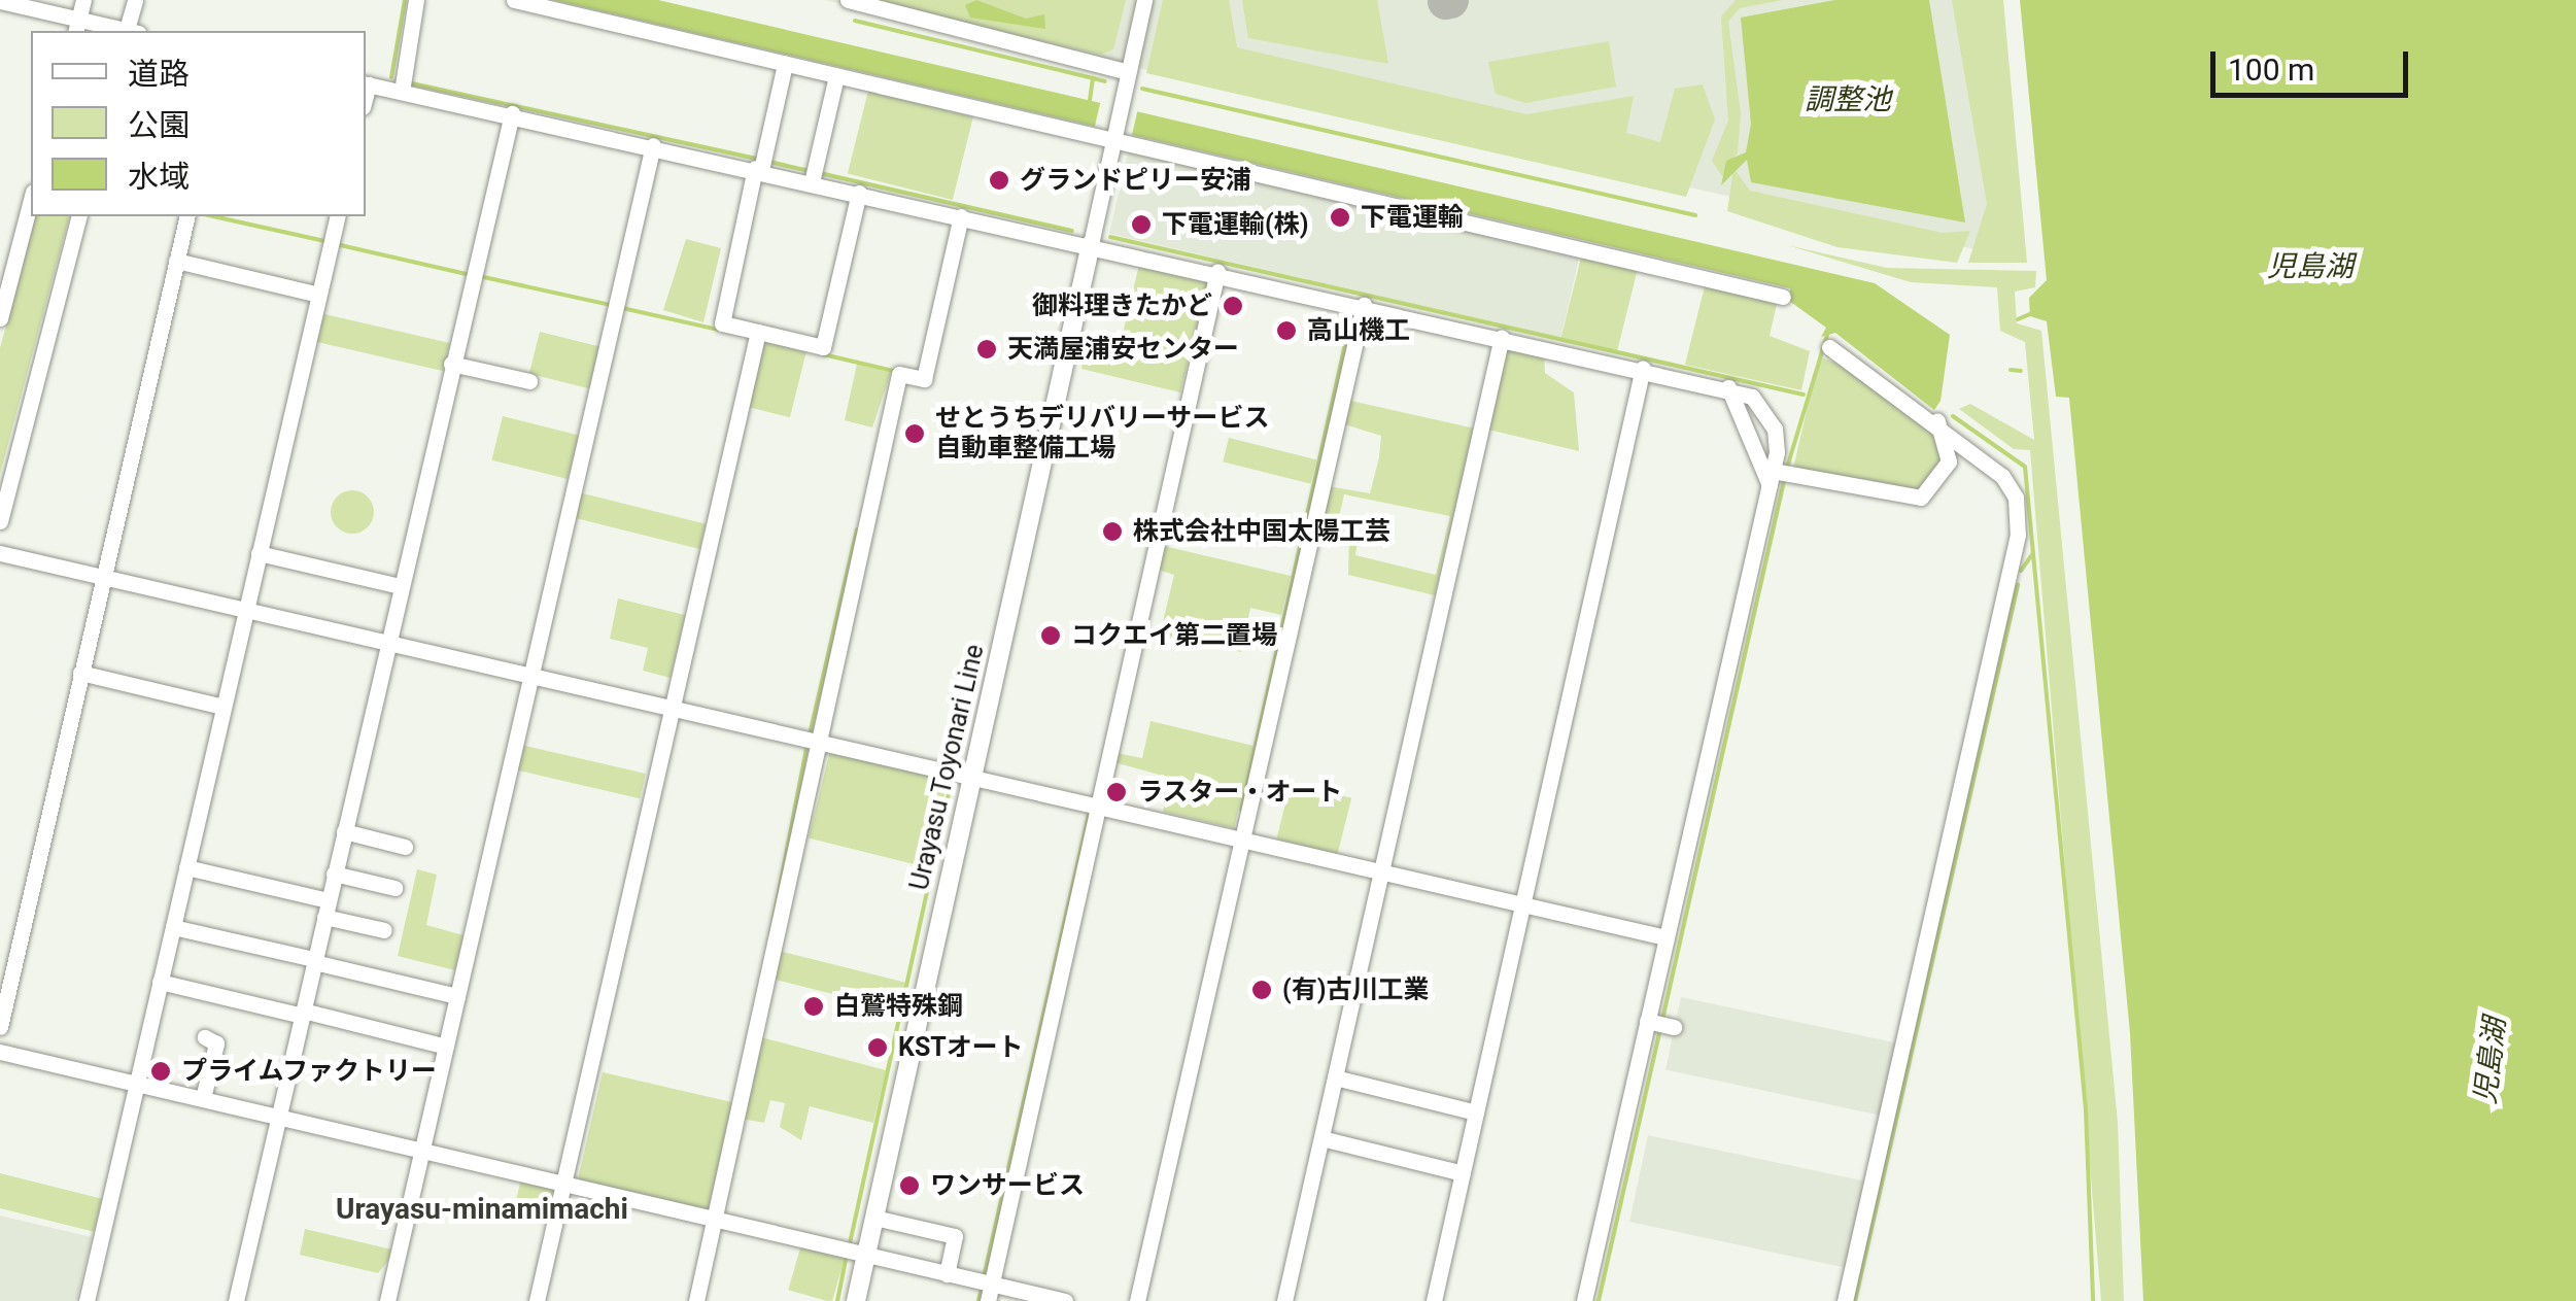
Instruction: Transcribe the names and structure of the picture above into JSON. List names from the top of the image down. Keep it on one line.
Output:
{"streets":{"main road":["Urayasu Toyonari Line"]},"districts":["Urayasu-minamimachi"],"water":["調整池","児島湖"],"places":["グランドピリー安浦","下電運輸","下電運輸(株)","御料理きたかど","高山機工","天満屋浦安センター","せとうちデリバリーサービス 自動車整備工場","株式会社中国太陽工芸","コクエイ第二置場","ラスター・オート","(有)古川工業","白鷲特殊鋼","KSTオート","プライムファクトリー","ワンサービス"],"legend":["道路","公園","水域"],"scale_bar":"100 m"}
